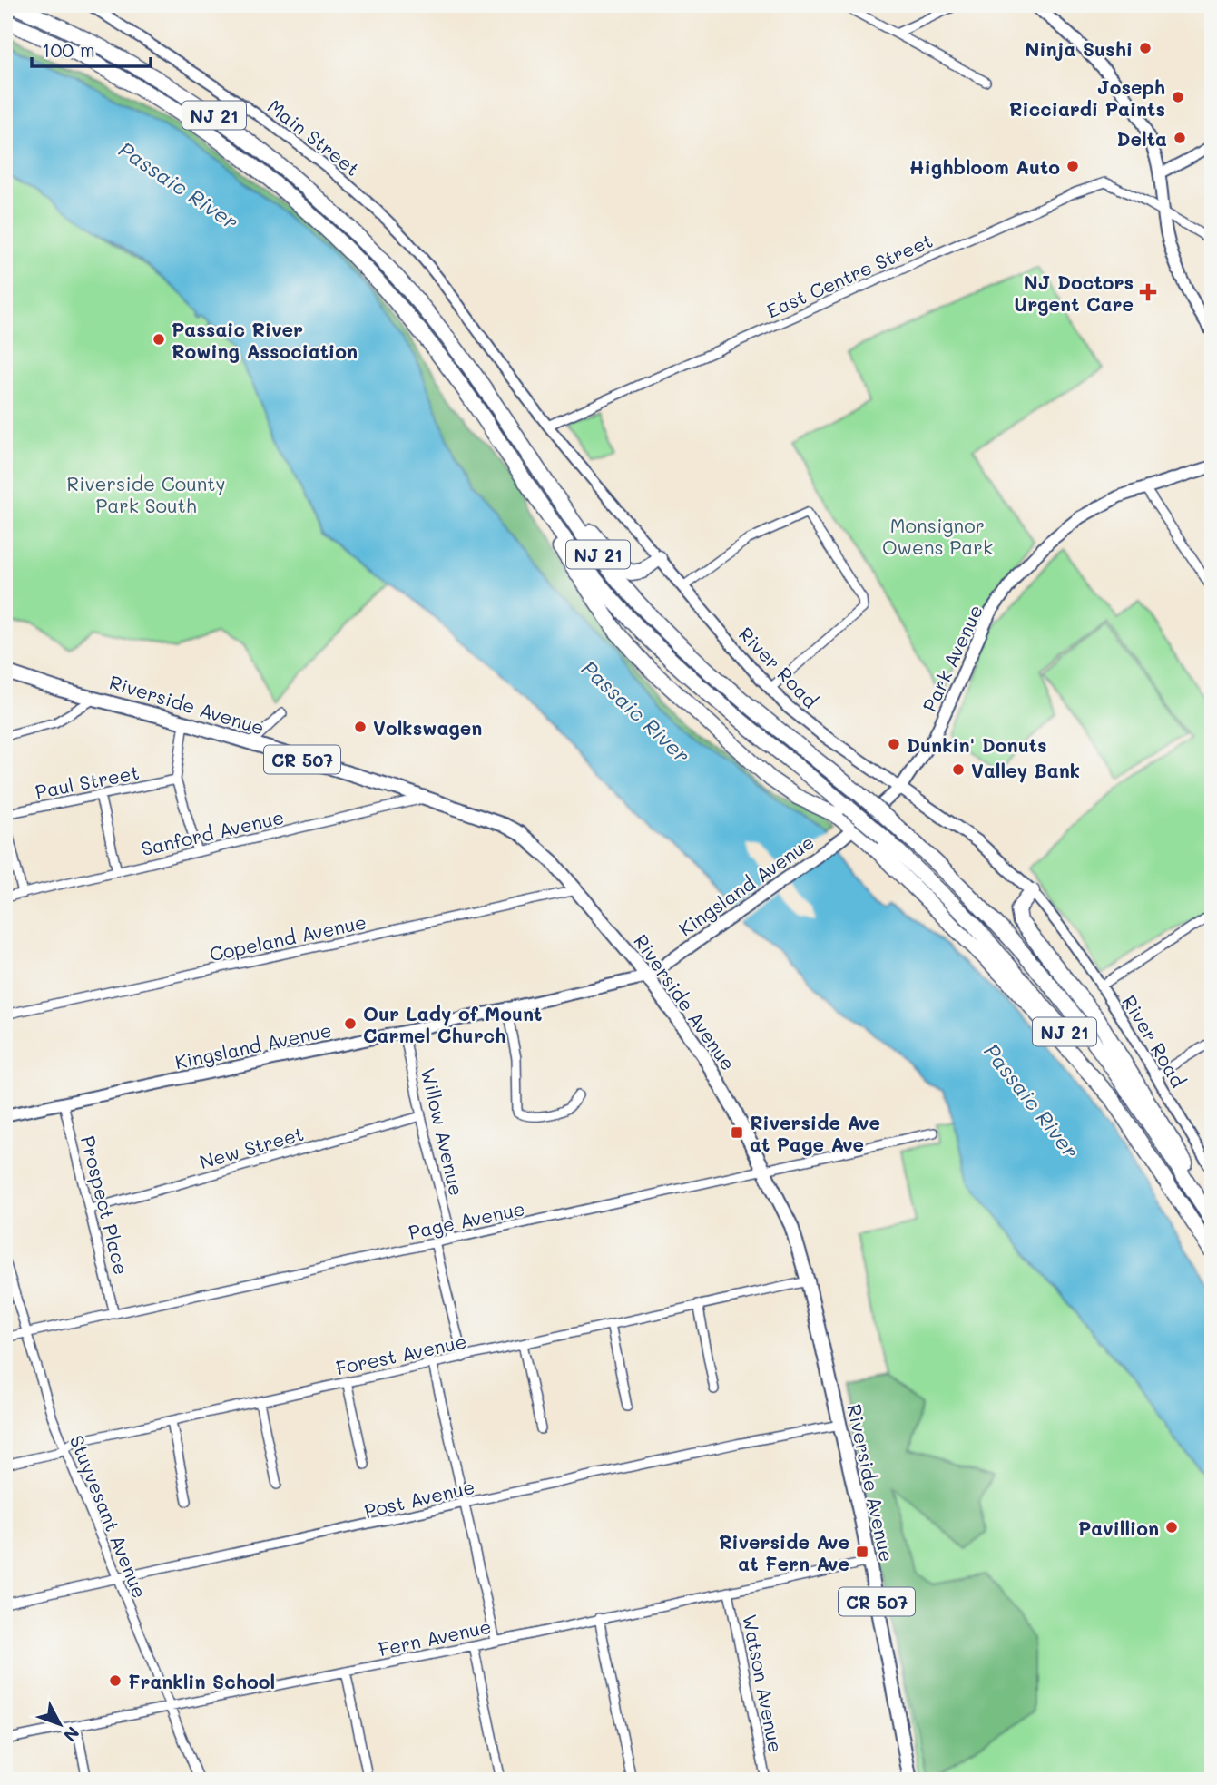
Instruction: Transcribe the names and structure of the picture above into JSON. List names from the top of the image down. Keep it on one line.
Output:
{"streets":{"highway":["NJ 21"],"main road":["Park Avenue","River Road","Riverside Avenue","CR 507","Kingsland Avenue"],"street":["Main Street","East Centre Street","Paul Street","Sanford Avenue","Copeland Avenue","Willow Avenue","New Street","Prospect Place","Page Avenue","Forest Avenue","Post Avenue","Stuyvesant Avenue","Fern Avenue","Watson Avenue"]},"crossings":[["Main Street","River Road"],["East Centre Street","River Road"],["Park Avenue","River Road"],["Park Avenue","Kingsland Avenue"],["Riverside Avenue","Sanford Avenue"],["Riverside Avenue","Kingsland Avenue"],["Riverside Avenue","Copeland Avenue"],["Riverside Avenue","Page Avenue"],["Riverside Avenue","Forest Avenue"],["Riverside Avenue","Post Avenue"],["Riverside Avenue","Fern Avenue"],["Kingsland Avenue","Willow Avenue"],["Kingsland Avenue","Prospect Place"],["Willow Avenue","New Street"],["Willow Avenue","Page Avenue"],["New Street","Prospect Place"],["Prospect Place","Page Avenue"],["Page Avenue","Stuyvesant Avenue"],["Forest Avenue","Stuyvesant Avenue"],["Post Avenue","Stuyvesant Avenue"],["Stuyvesant Avenue","Fern Avenue"],["Fern Avenue","Watson Avenue"]],"water":["Passaic River"],"parks":["Riverside County Park South","Monsignor Owens Park"],"places":{"other":["Ninja Sushi","Joseph Ricciardi Paints","Delta","Highbloom Auto","Passaic River Rowing Association","Volkswagen","Dunkin' Donuts","Valley Bank","Our Lady of Mount Carmel Church","Pavillion","Franklin School"],"health":["NJ Doctors Urgent Care"],"transit":["Riverside Ave at Page Ave","Riverside Ave at Fern Ave"]},"scale_bar":"100 m","north":"bottom right"}
